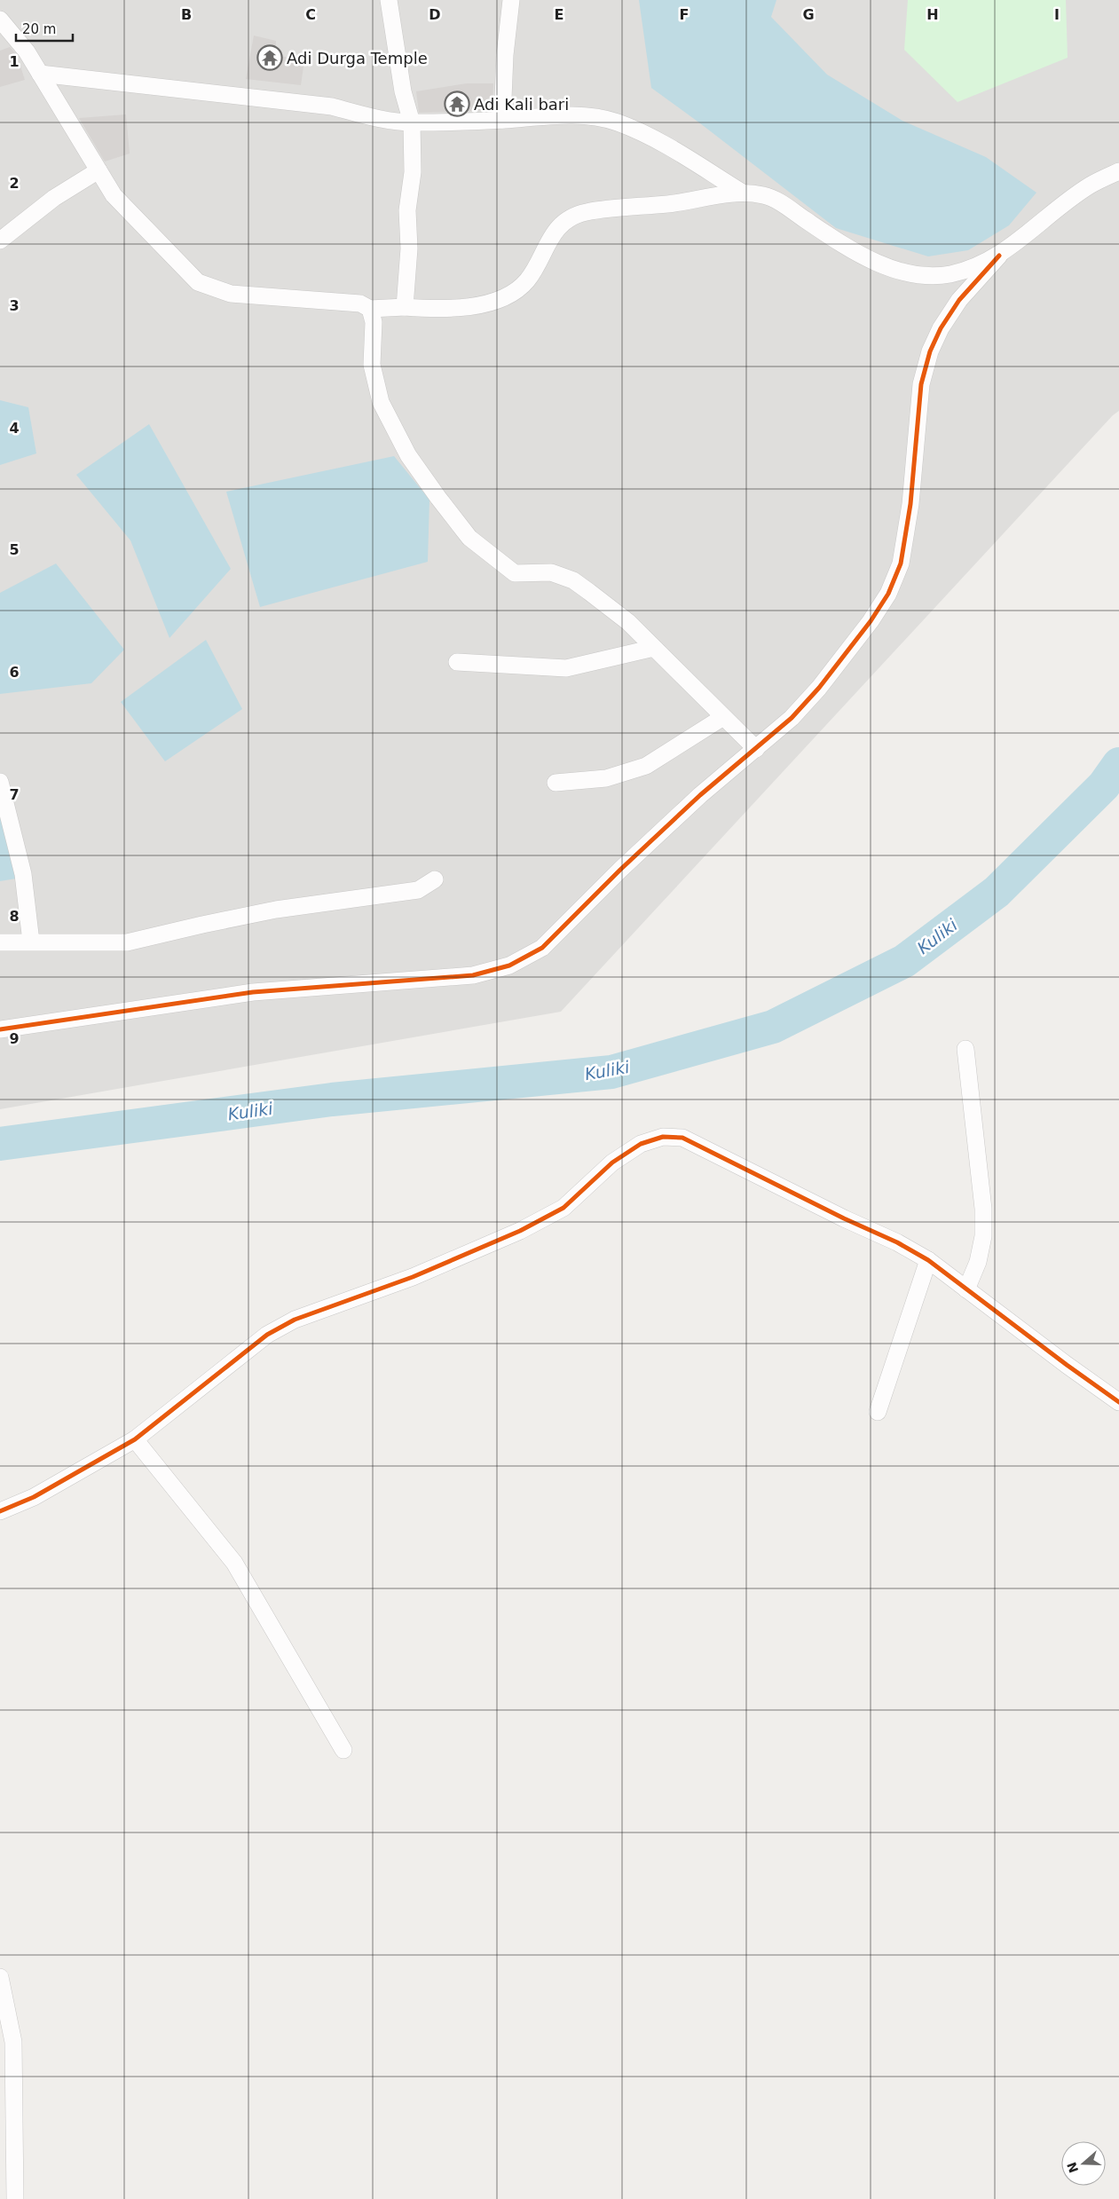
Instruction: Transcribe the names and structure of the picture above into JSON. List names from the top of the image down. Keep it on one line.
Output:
{"water":["Kuliki"],"places":{"temple":["Adi Durga Temple","Adi Kali bari"]},"scale_bar":"20 m","north":"left","grid":{"columns":["B","C","D","E","F","G","H","I"],"rows":["1","2","3","4","5","6","7","8","9"]}}
